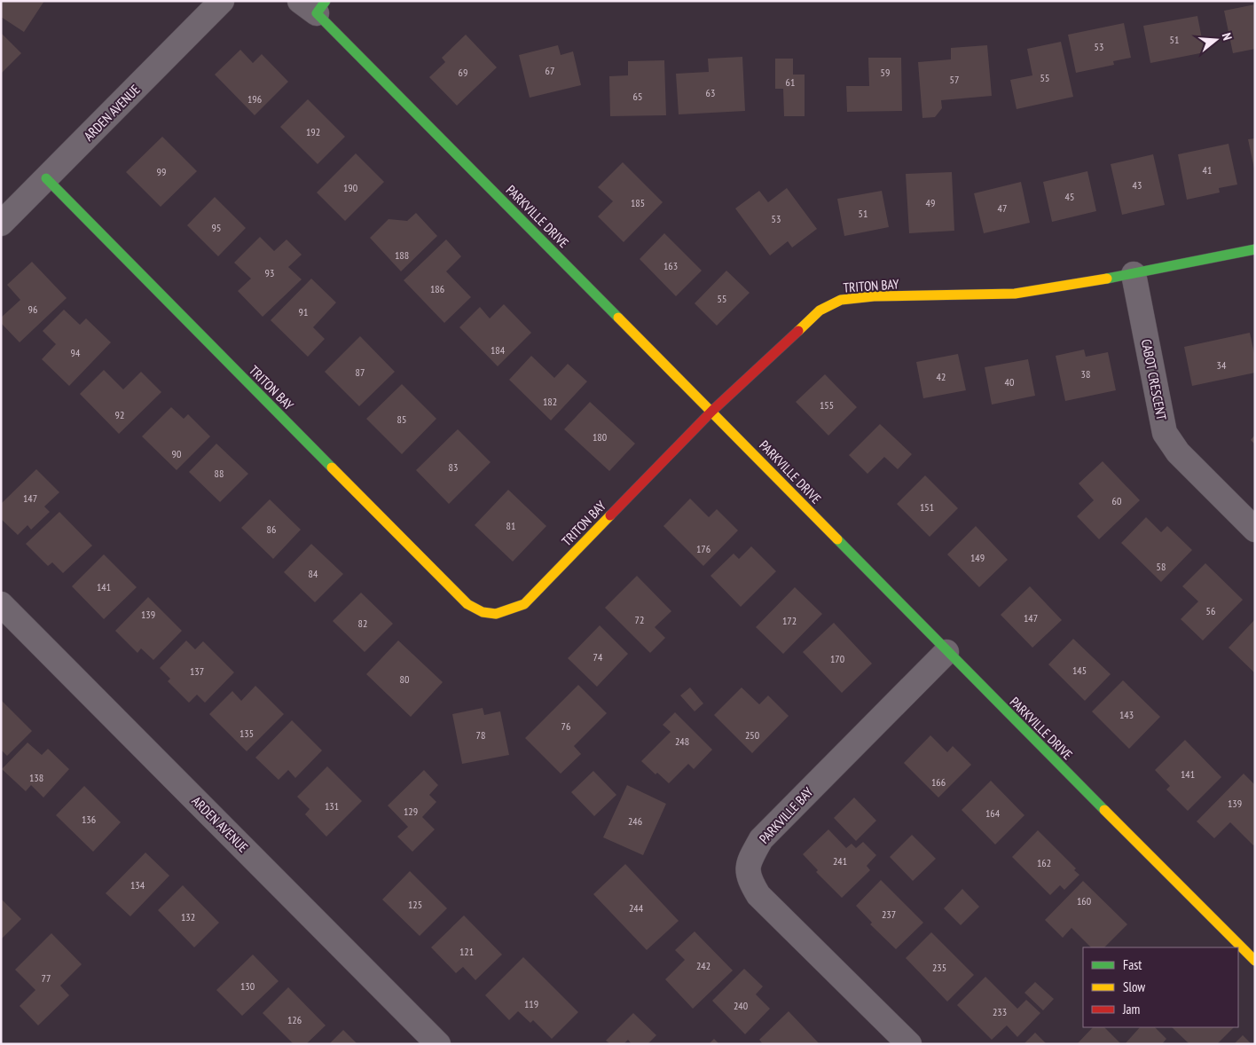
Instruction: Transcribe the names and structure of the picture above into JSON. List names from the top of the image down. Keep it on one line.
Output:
{"streets":{"street":["ARDEN AVENUE","PARKVILLE DRIVE","TRITON BAY","CABOT CRESCENT","PARKVILLE BAY"]},"crossings":[["ARDEN AVENUE","TRITON BAY"],["PARKVILLE DRIVE","TRITON BAY"],["PARKVILLE DRIVE","PARKVILLE BAY"],["TRITON BAY","CABOT CRESCENT"]],"house_numbers":["51","53","67","69","59","55","57","61","63","65","196","192","41","99","43","190","45","185","49","47","51","53","95","188","163","93","186","55","96","91","184","94","34","87","38","42","40","182","155","92","85","180","90","83","88","147","60","151","81","86","176","149","58","84","141","56","139","147","72","172","82","74","170","145","137","80","143","76","135","78","250","248","141","138","166","139","131","129","164","136","246","241","162","134","160","125","244","237","132","121","242","235","77","130","119","240","233","126"],"legend":["Fast","Slow","Jam"],"north":"right"}
